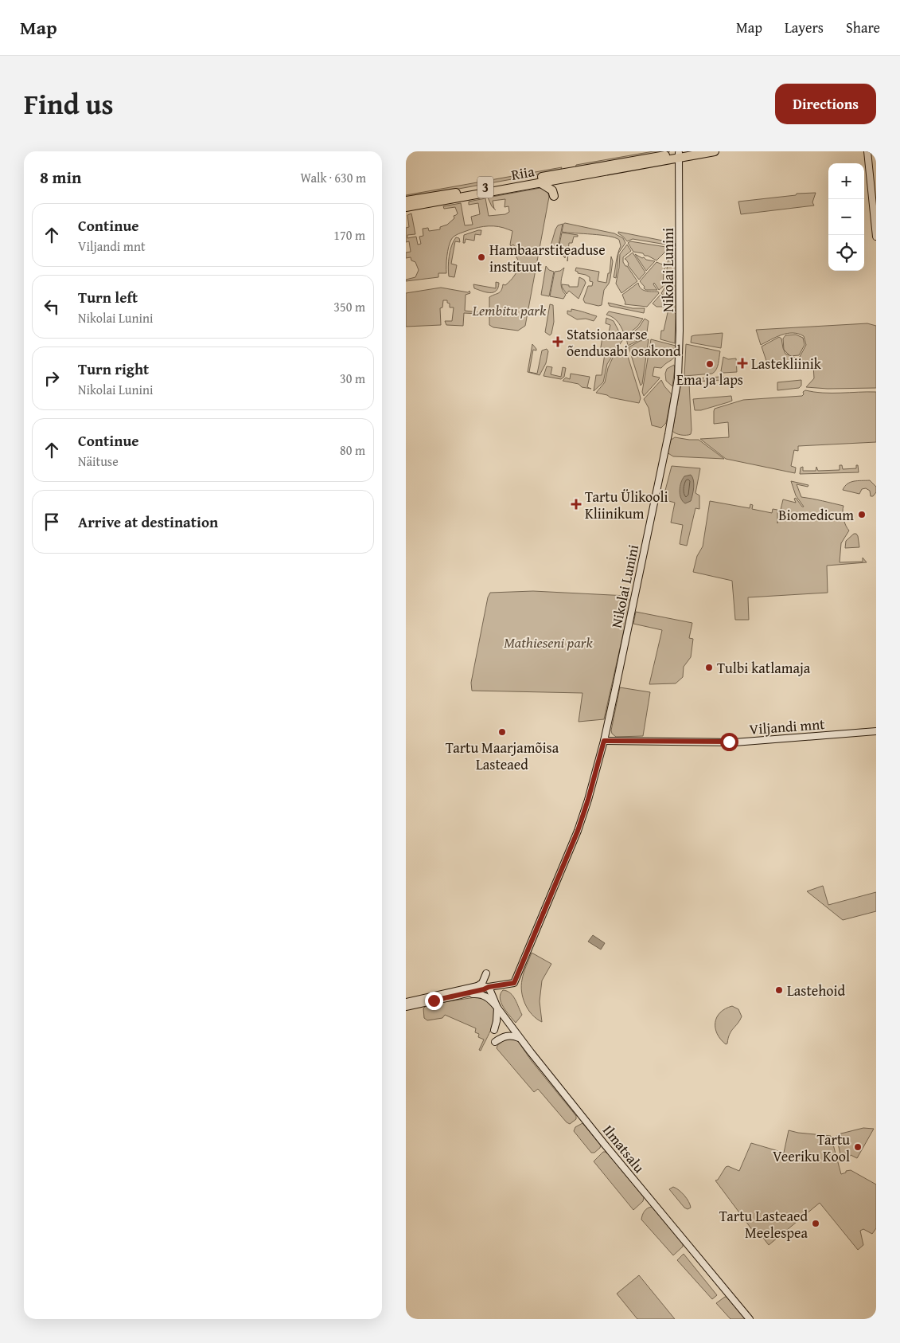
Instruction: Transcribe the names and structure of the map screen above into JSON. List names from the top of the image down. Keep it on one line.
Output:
{"streets":{"highway":["Riia","3"],"street":["Nikolai Lunini","Viljandi mnt","Ilmatsalu"]},"crossings":[["Riia","Nikolai Lunini"],["Nikolai Lunini","Viljandi mnt"],["Nikolai Lunini","Ilmatsalu"]],"parks":["Lembitu park","Mathieseni park"],"places":{"other":["Hambaarstiteaduse instituut","Ema ja laps","Biomedicum","Tulbi katlamaja","Tartu Maarjamõisa Lasteaed","Lastehoid","Tartu Veeriku Kool","Tartu Lasteaed Meelespea"],"health":["Statsionaarse õendusabi osakond","Lastekliinik","Tartu Ülikooli Kliinikum"]},"page":{"header":"Map","nav":["Map","Layers","Share"],"title":"Find us","buttons":"Directions","heading":["8 min","Walk · 630 m"],"map_buttons":["+","−"],"list":[["Continue","Viljandi mnt","170 m"],["Turn left","Nikolai Lunini","350 m"],["Turn right","Nikolai Lunini","30 m"],["Continue","Näituse","80 m"],"Arrive at destination"]}}
